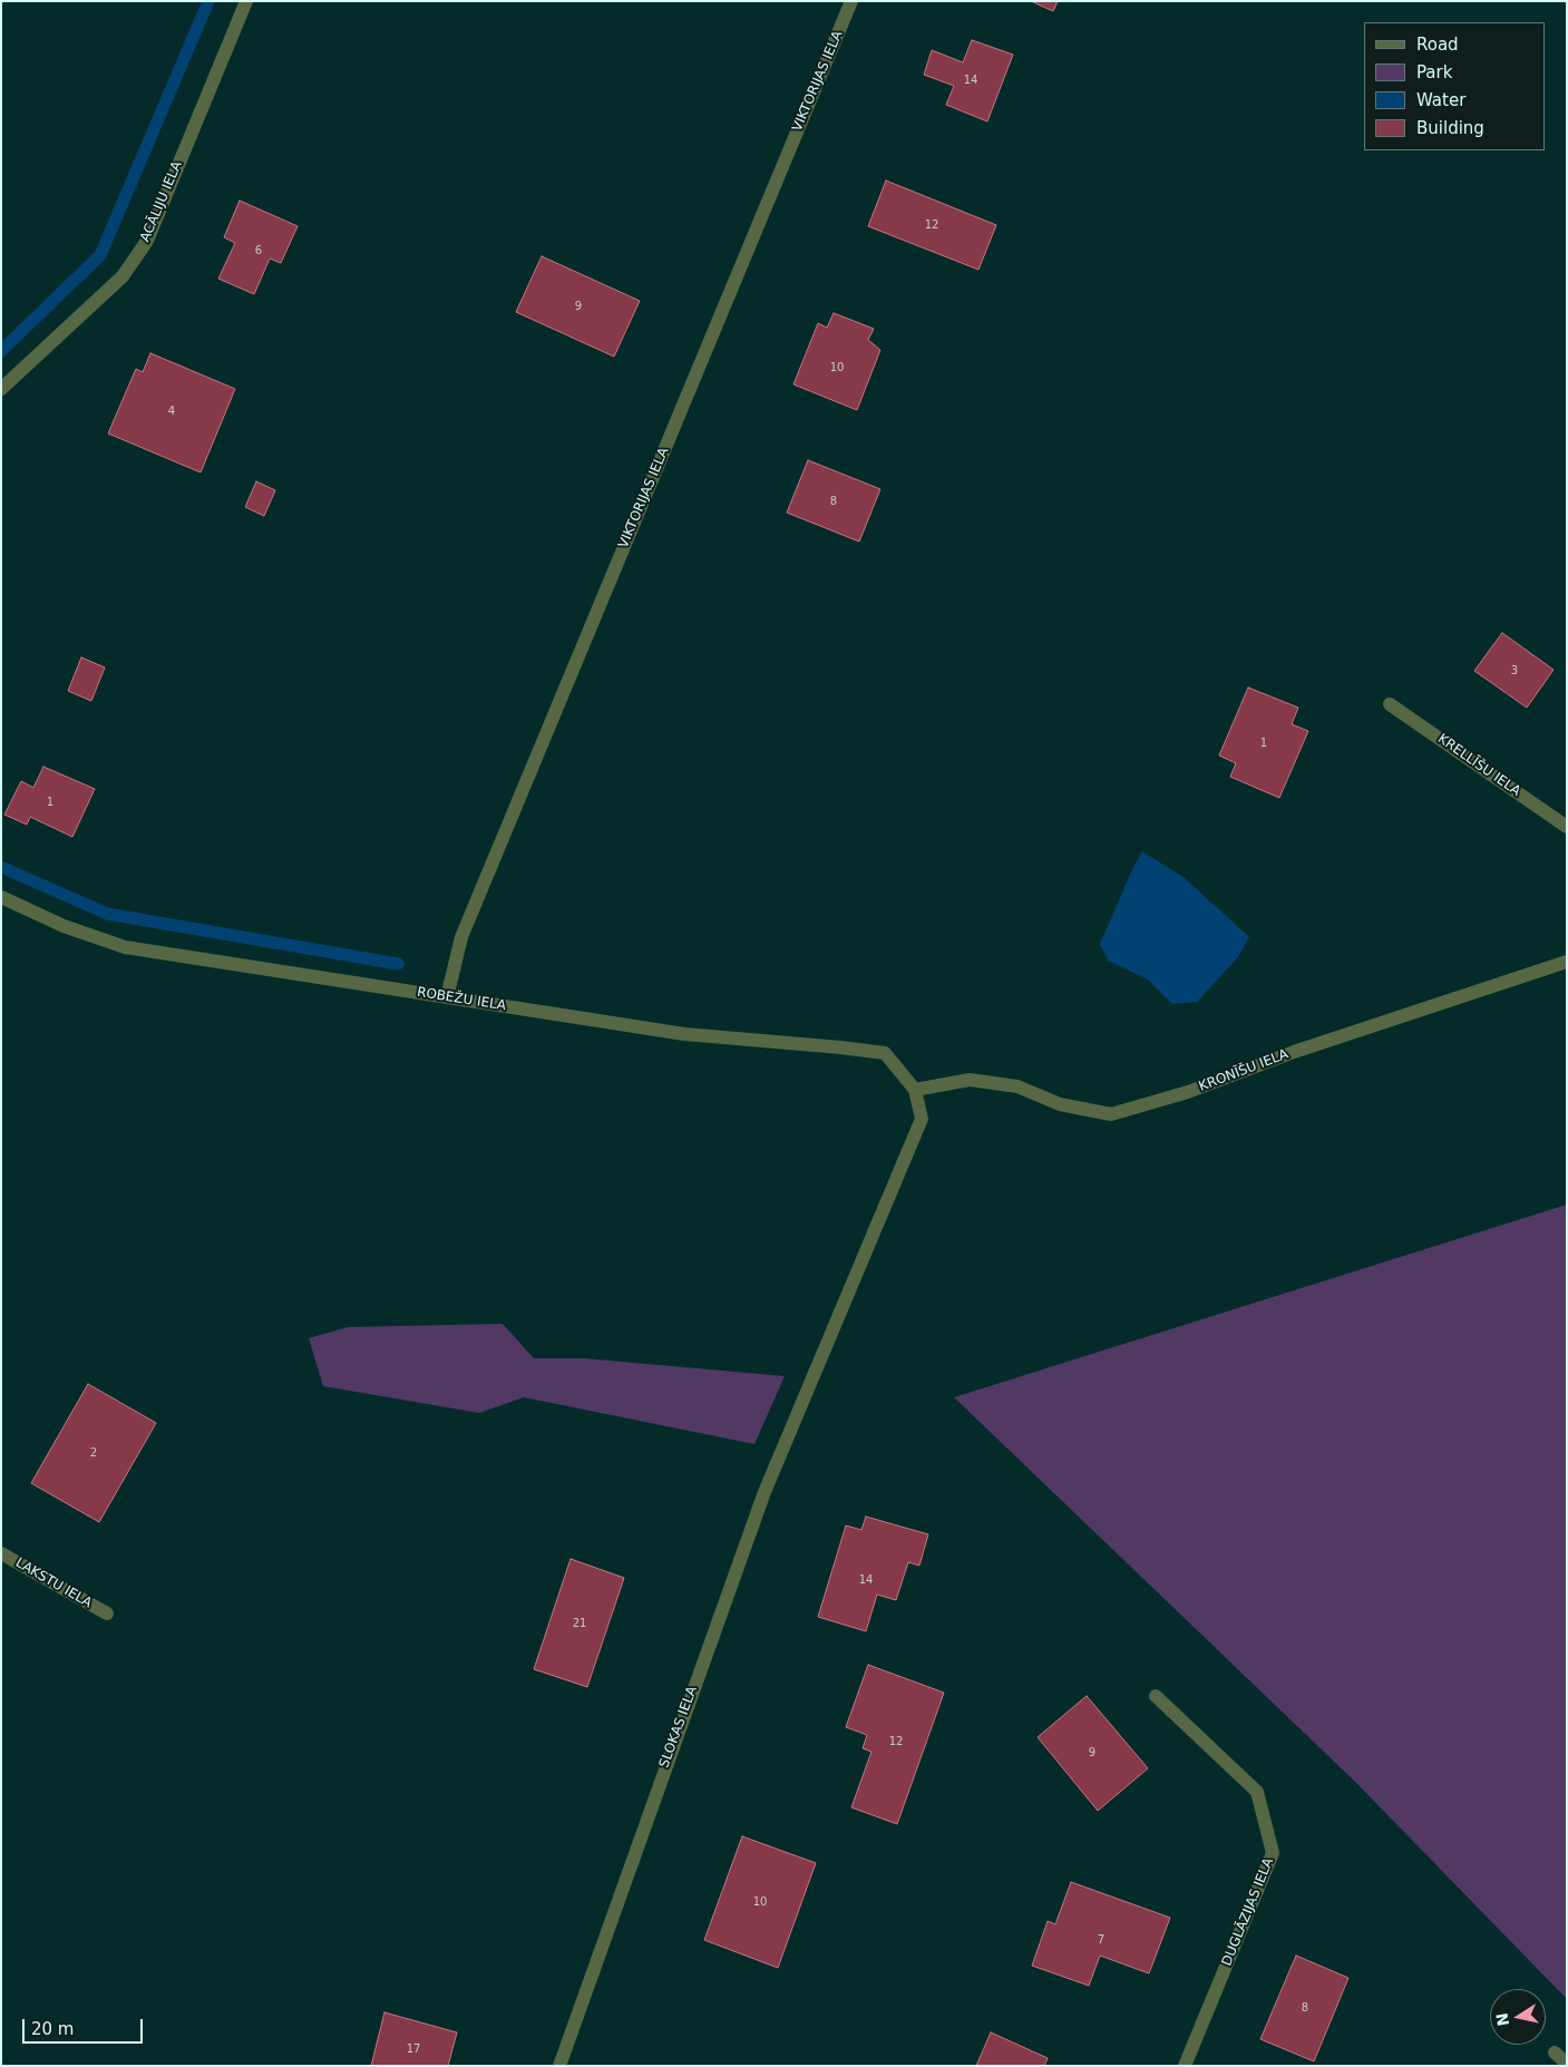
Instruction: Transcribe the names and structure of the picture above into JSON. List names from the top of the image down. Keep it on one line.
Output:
{"streets":{"street":["VIKTORIJAS IELA","ACĀLIJU IELA","KRELLĪŠU IELA","ROBEŽU IELA","KRONĪŠU IELA","LAKSTU IELA","SLOKAS IELA","DUGLĀZIJAS IELA"]},"crossings":[["VIKTORIJAS IELA","ROBEŽU IELA"],["ROBEŽU IELA","KRONĪŠU IELA"],["ROBEŽU IELA","SLOKAS IELA"],["KRONĪŠU IELA","SLOKAS IELA"]],"house_numbers":["14","12","6","9","10","4","8","3","1","1","2","14","21","12","9","10","7","8","17"],"legend":["Road","Park","Water","Building"],"scale_bar":"20 m","north":"left"}
